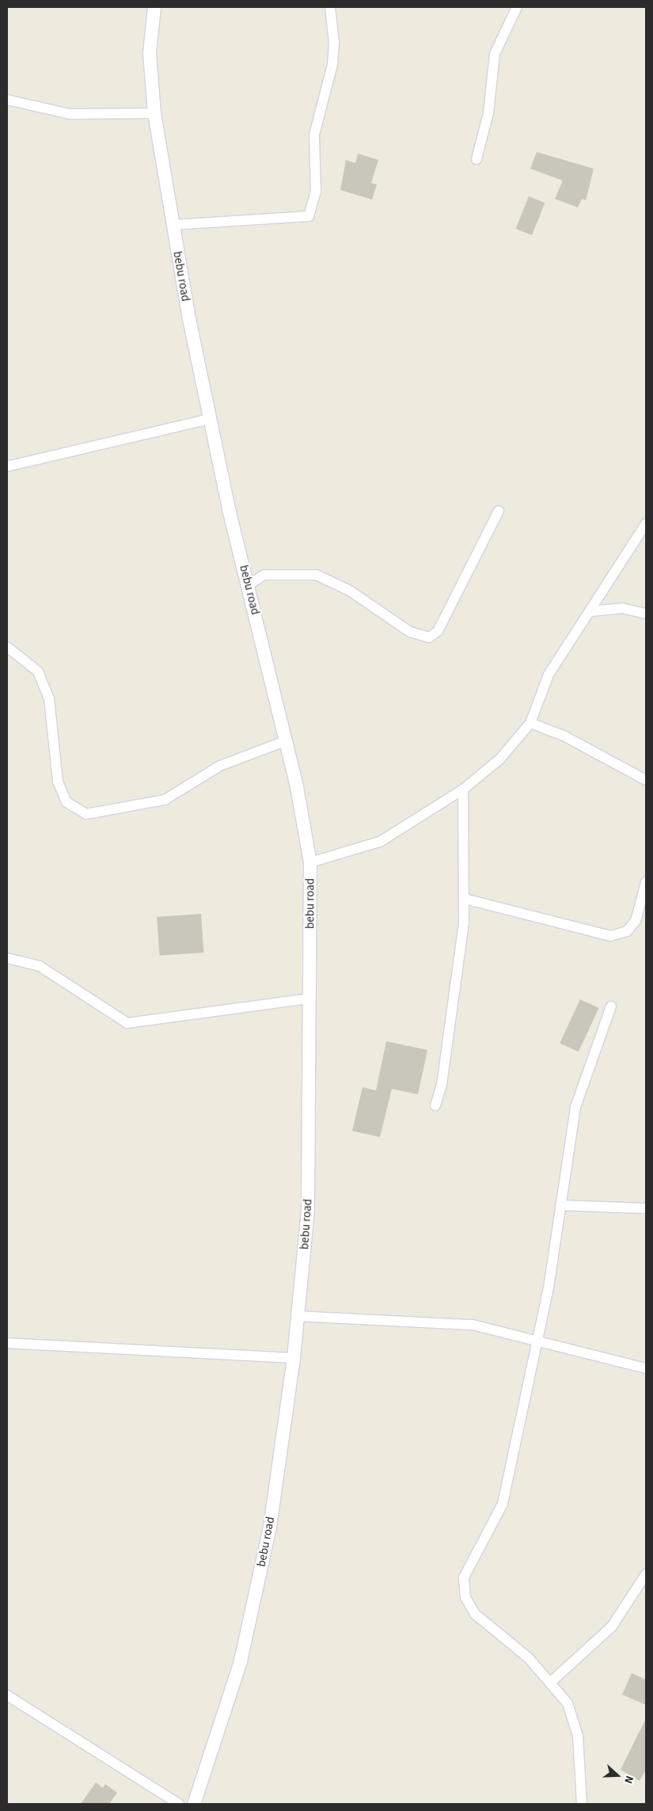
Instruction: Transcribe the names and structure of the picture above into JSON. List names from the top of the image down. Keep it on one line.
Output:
{"streets":{"street":["bebu road"]},"north":"right"}
